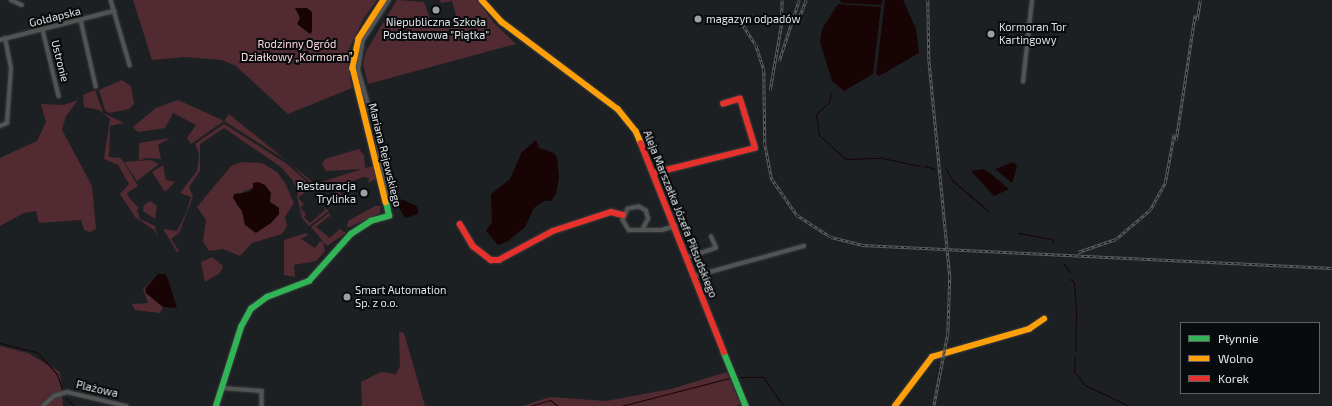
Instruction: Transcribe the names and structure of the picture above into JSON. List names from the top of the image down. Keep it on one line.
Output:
{"streets":{"street":["Gołdapska","Ustronie","Mariana Rejewskiego","Aleja Marszałka Józefa Piłsudskiego","Plażowa"]},"crossings":[["Gołdapska","Ustronie"]],"parks":["Rodzinny Ogród Działkowy „Kormoran”"],"places":["Niepubliczna Szkoła Podstawowa \"Piątka\"","magazyn odpadów","Kormoran Tor Kartingowy","Restauracja Trylinka","Smart Automation Sp. z o.o."],"legend":["Płynnie","Wolno","Korek"]}
